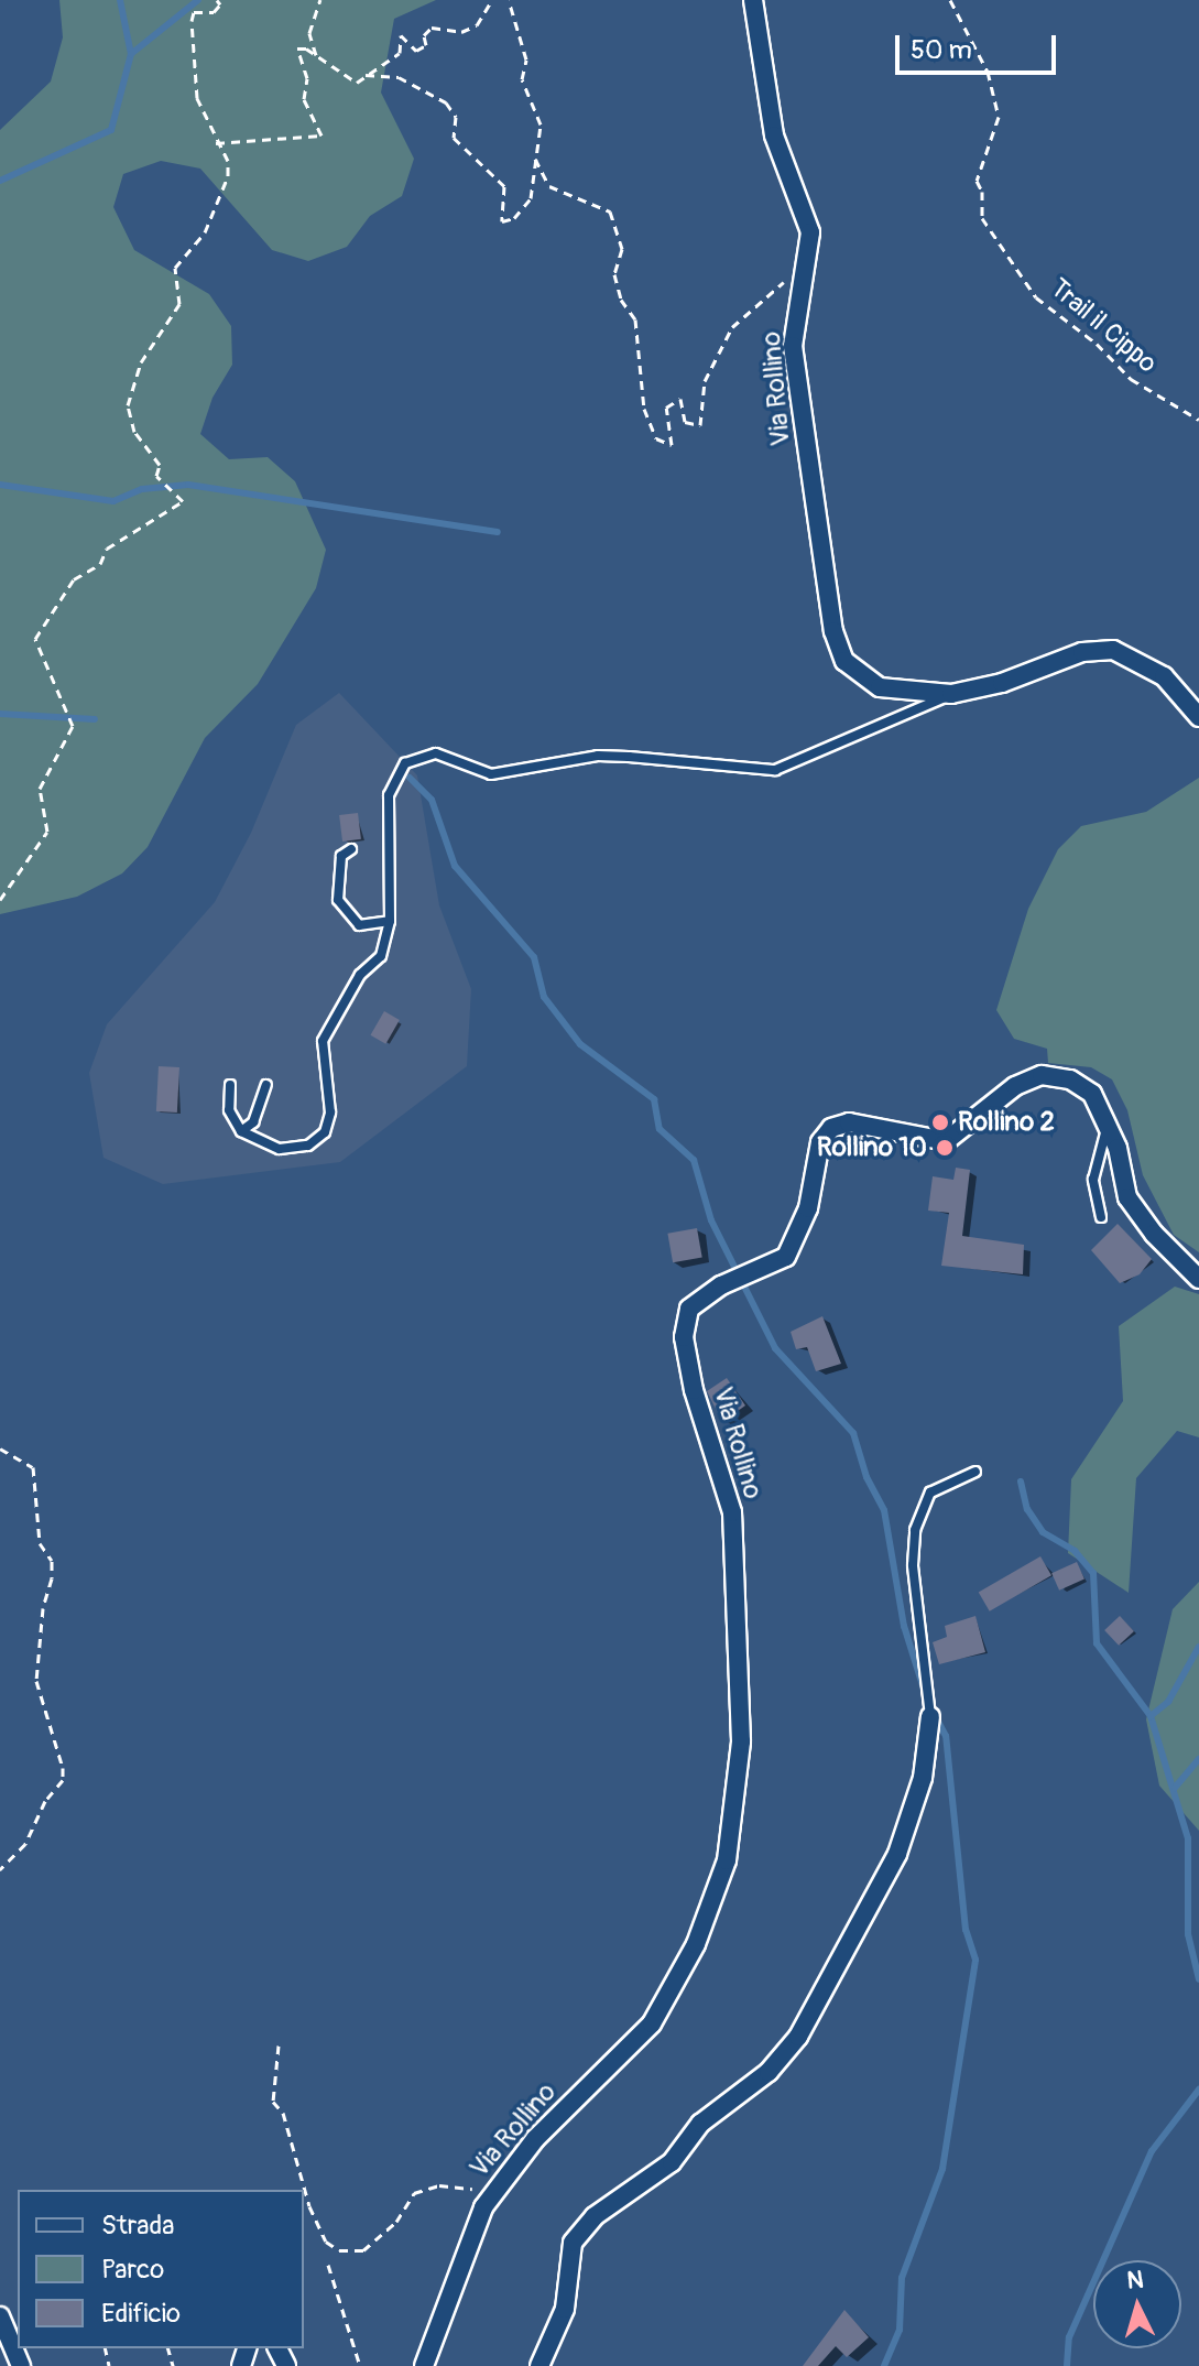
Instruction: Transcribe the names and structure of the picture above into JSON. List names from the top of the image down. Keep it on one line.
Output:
{"streets":{"street":["Via Rollino"],"path":["Trail il Cippo"]},"places":["Rollino 2","Rollino 10"],"legend":["Strada","Parco","Edificio"],"scale_bar":"50 m","north":"top"}
